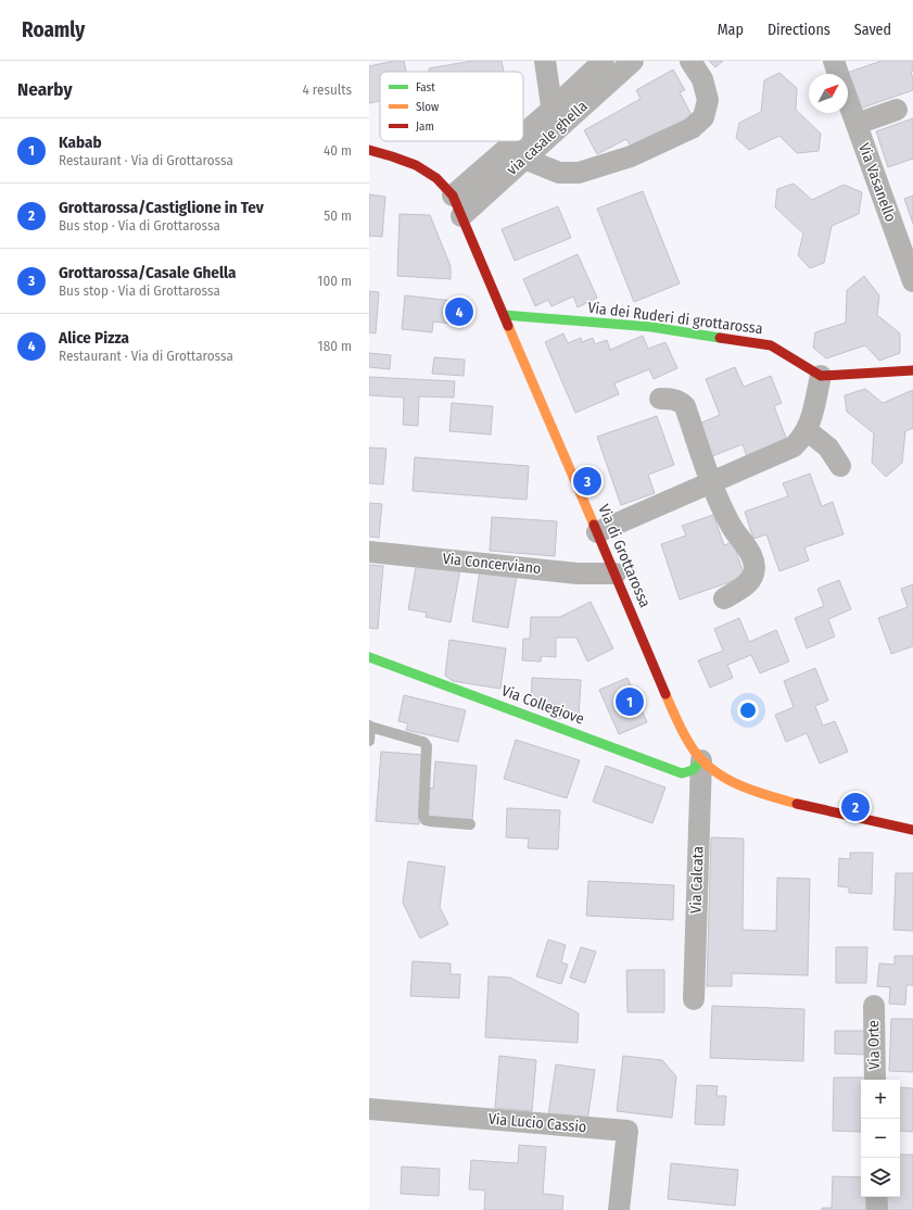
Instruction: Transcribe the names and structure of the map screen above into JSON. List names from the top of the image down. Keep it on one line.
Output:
{"streets":{"street":["via casale ghella","Via Vasanello","Via dei Ruderi di grottarossa","Via di Grottarossa","Via Concerviano","Via Collegiove","Via Calcata","Via Orte","Via Lucio Cassio"]},"crossings":[["via casale ghella","Via di Grottarossa"],["Via dei Ruderi di grottarossa","Via di Grottarossa"],["Via di Grottarossa","Via Concerviano"],["Via di Grottarossa","Via Collegiove"],["Via di Grottarossa","Via Calcata"],["Via Collegiove","Via Calcata"]],"legend":["Fast","Slow","Jam"],"north":"top right","page":{"header":"Roamly","nav":["Map","Directions","Saved"],"heading":["Nearby","4 results"],"list":[{"mark":"1","name":"Kabab","note":"Restaurant · Via di Grottarossa","value":"40 m"},{"mark":"2","name":"Grottarossa/Castiglione in Tev","note":"Bus stop · Via di Grottarossa","value":"50 m"},{"mark":"3","name":"Grottarossa/Casale Ghella","note":"Bus stop · Via di Grottarossa","value":"100 m"},{"mark":"4","name":"Alice Pizza","note":"Restaurant · Via di Grottarossa","value":"180 m"}],"pins":["4","3","1","2"],"map_buttons":["+","−"]}}
